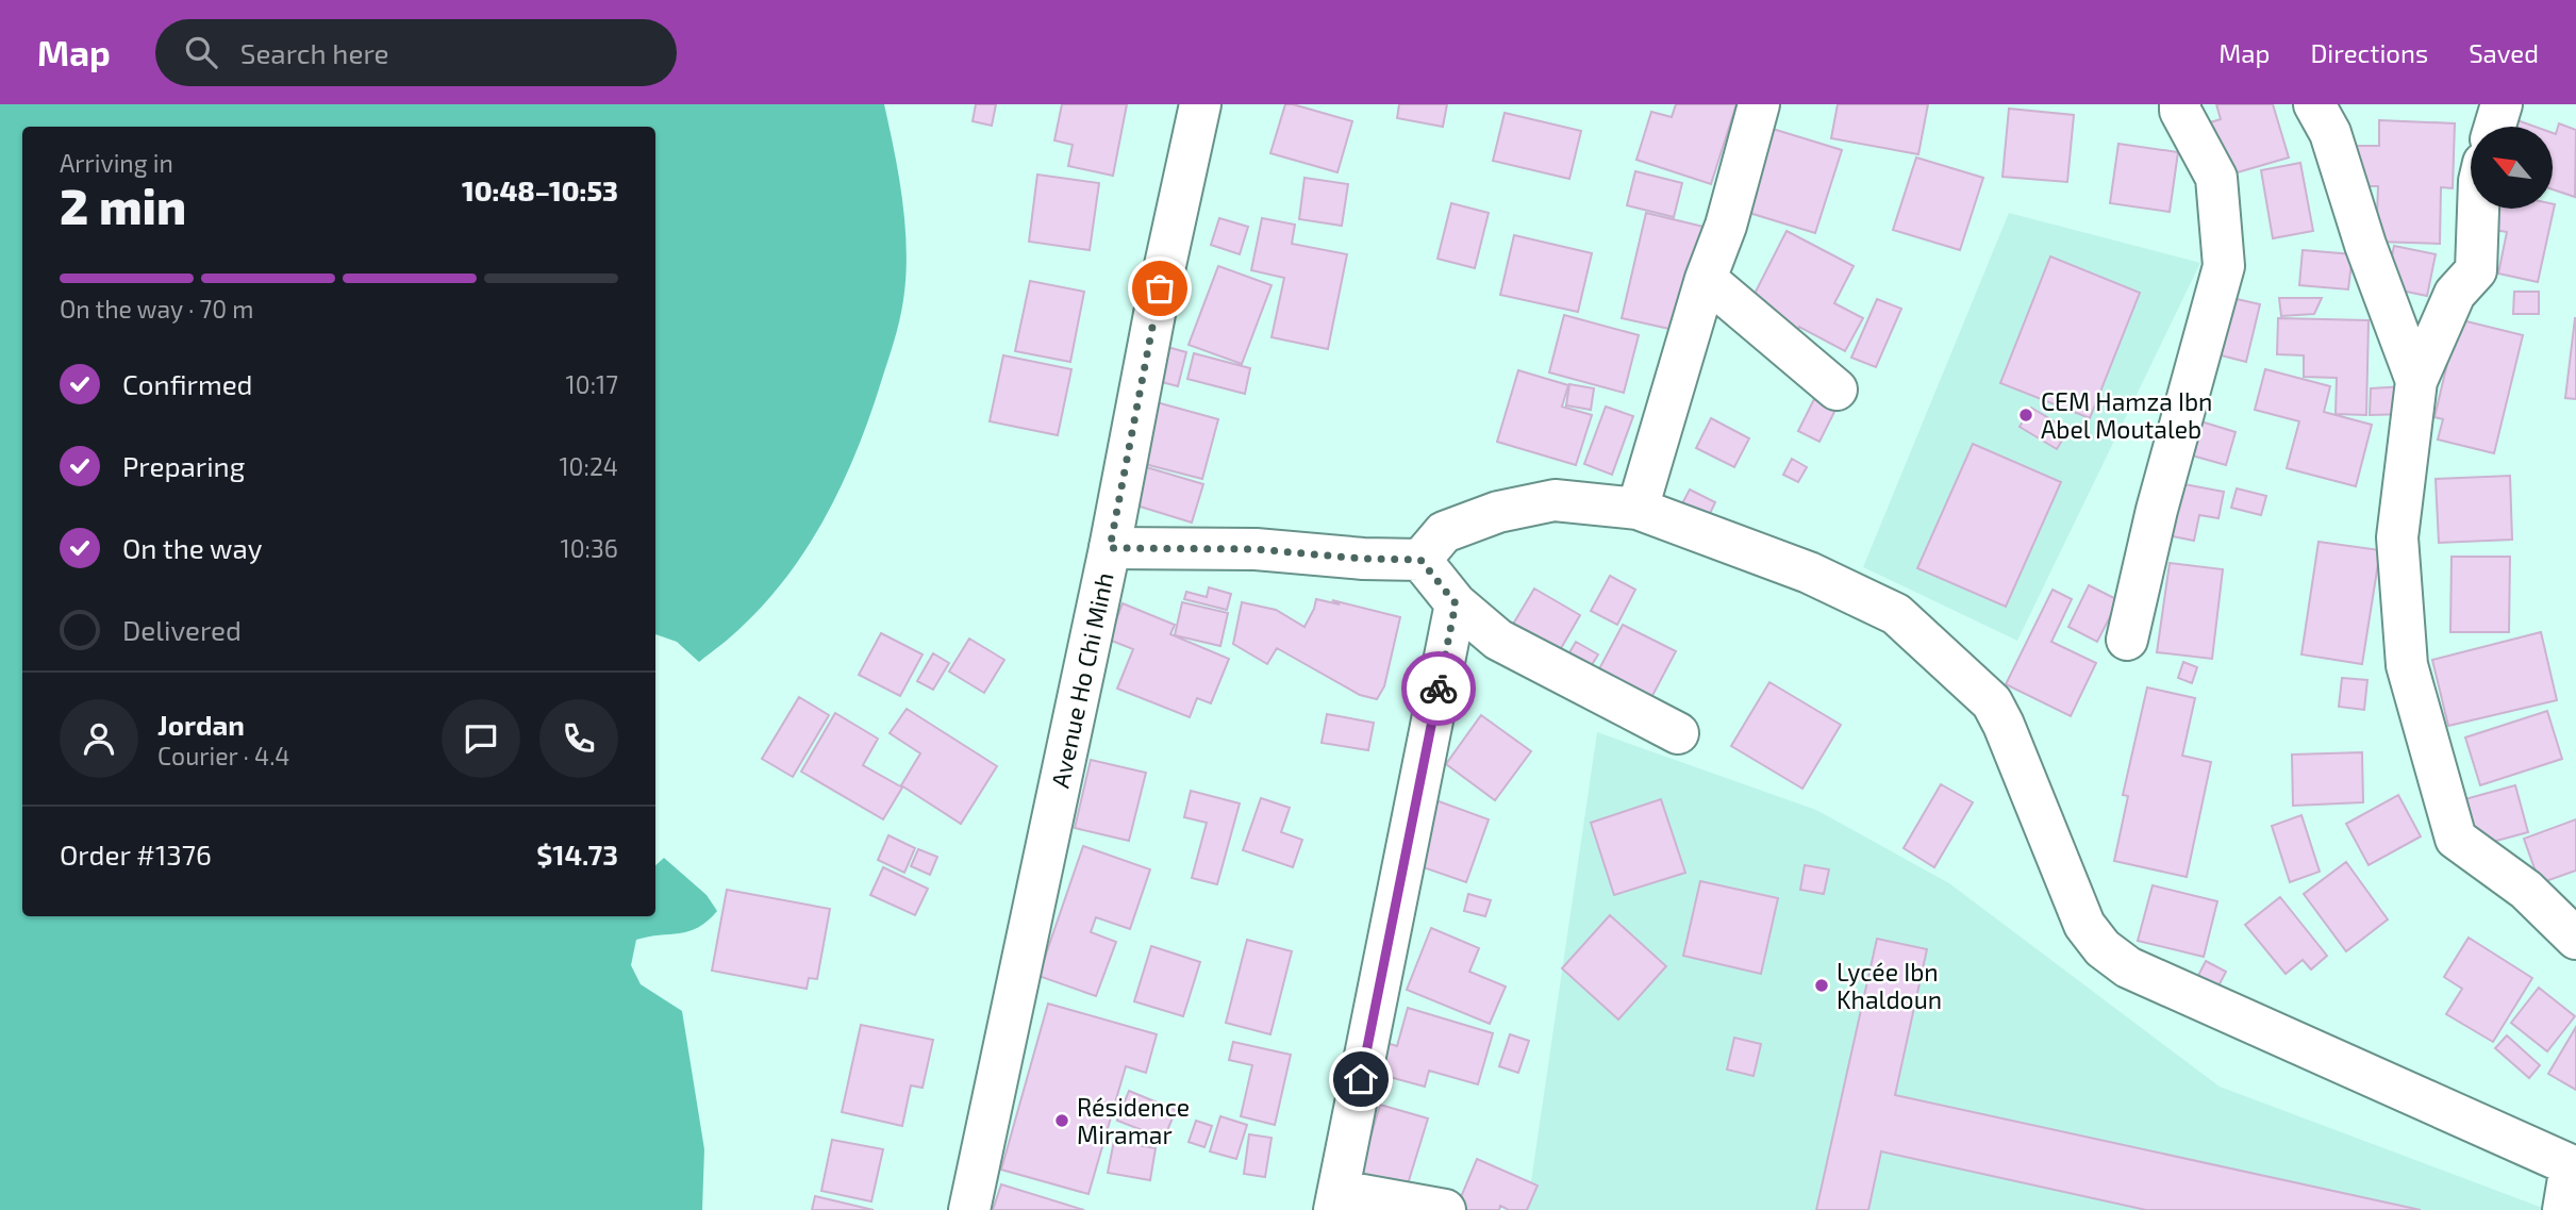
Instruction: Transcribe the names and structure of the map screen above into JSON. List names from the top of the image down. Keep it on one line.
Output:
{"streets":{"street":["Avenue Ho Chi Minh"]},"places":["CEM Hamza Ibn Abel Moutaleb","Lycée Ibn Khaldoun","Résidence Miramar"],"north":"top left","page":{"header":"Map","search":"Search here","nav":["Map","Directions","Saved"],"heading":["2 min","Arriving in","10:48–10:53"],"panel":["Jordan","Courier · 4.4","Order #1376","$14.73"],"bar":"On the way · 70 m","list":[["Confirmed","10:17"],["Preparing","10:24"],["On the way","10:36"],"Delivered"]}}
